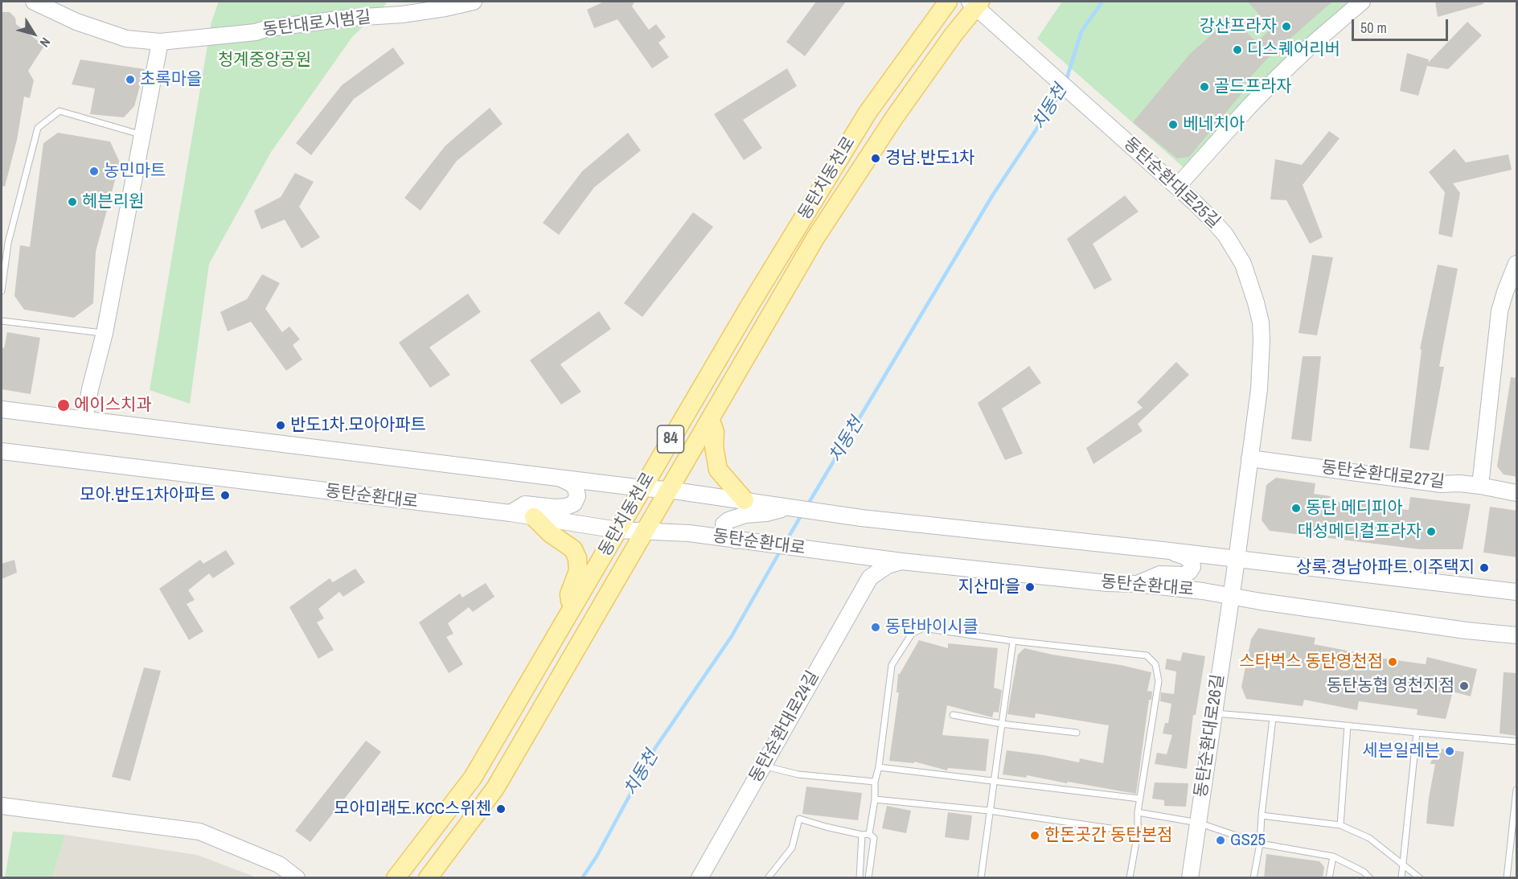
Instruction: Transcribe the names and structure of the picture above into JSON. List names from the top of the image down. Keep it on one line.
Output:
{"streets":{"main road":["동탄치동천로","84"],"street":["동탄대로시범길","동탄순환대로25길","동탄순환대로27길","동탄순환대로","동탄순환대로24길","동탄순환대로26길"]},"crossings":[["동탄치동천로","동탄순환대로25길"],["동탄치동천로","동탄순환대로"],["동탄순환대로25길","동탄순환대로27길"],["동탄순환대로25길","동탄순환대로26길"],["동탄순환대로","동탄순환대로26길"]],"water":["치동천"],"parks":["청계중앙공원"],"places":["강산프라자","디스퀘어리버","초록마을","골드프라자","베네치아","경남.반도1차","농민마트","헤븐리원","에이스치과","반도1차.모아아파트","모아.반도1차아파트","동탄 메디피아","대성메디컬프라자","상록.경남아파트.이주택지","지산마을","동탄바이시클","스타벅스 동탄영천점","동탄농협 영천지점","세븐일레븐","모아미래도.KCC스위첸","한돈곳간 동탄본점","GS25"],"scale_bar":"50 m","north":"bottom right"}
